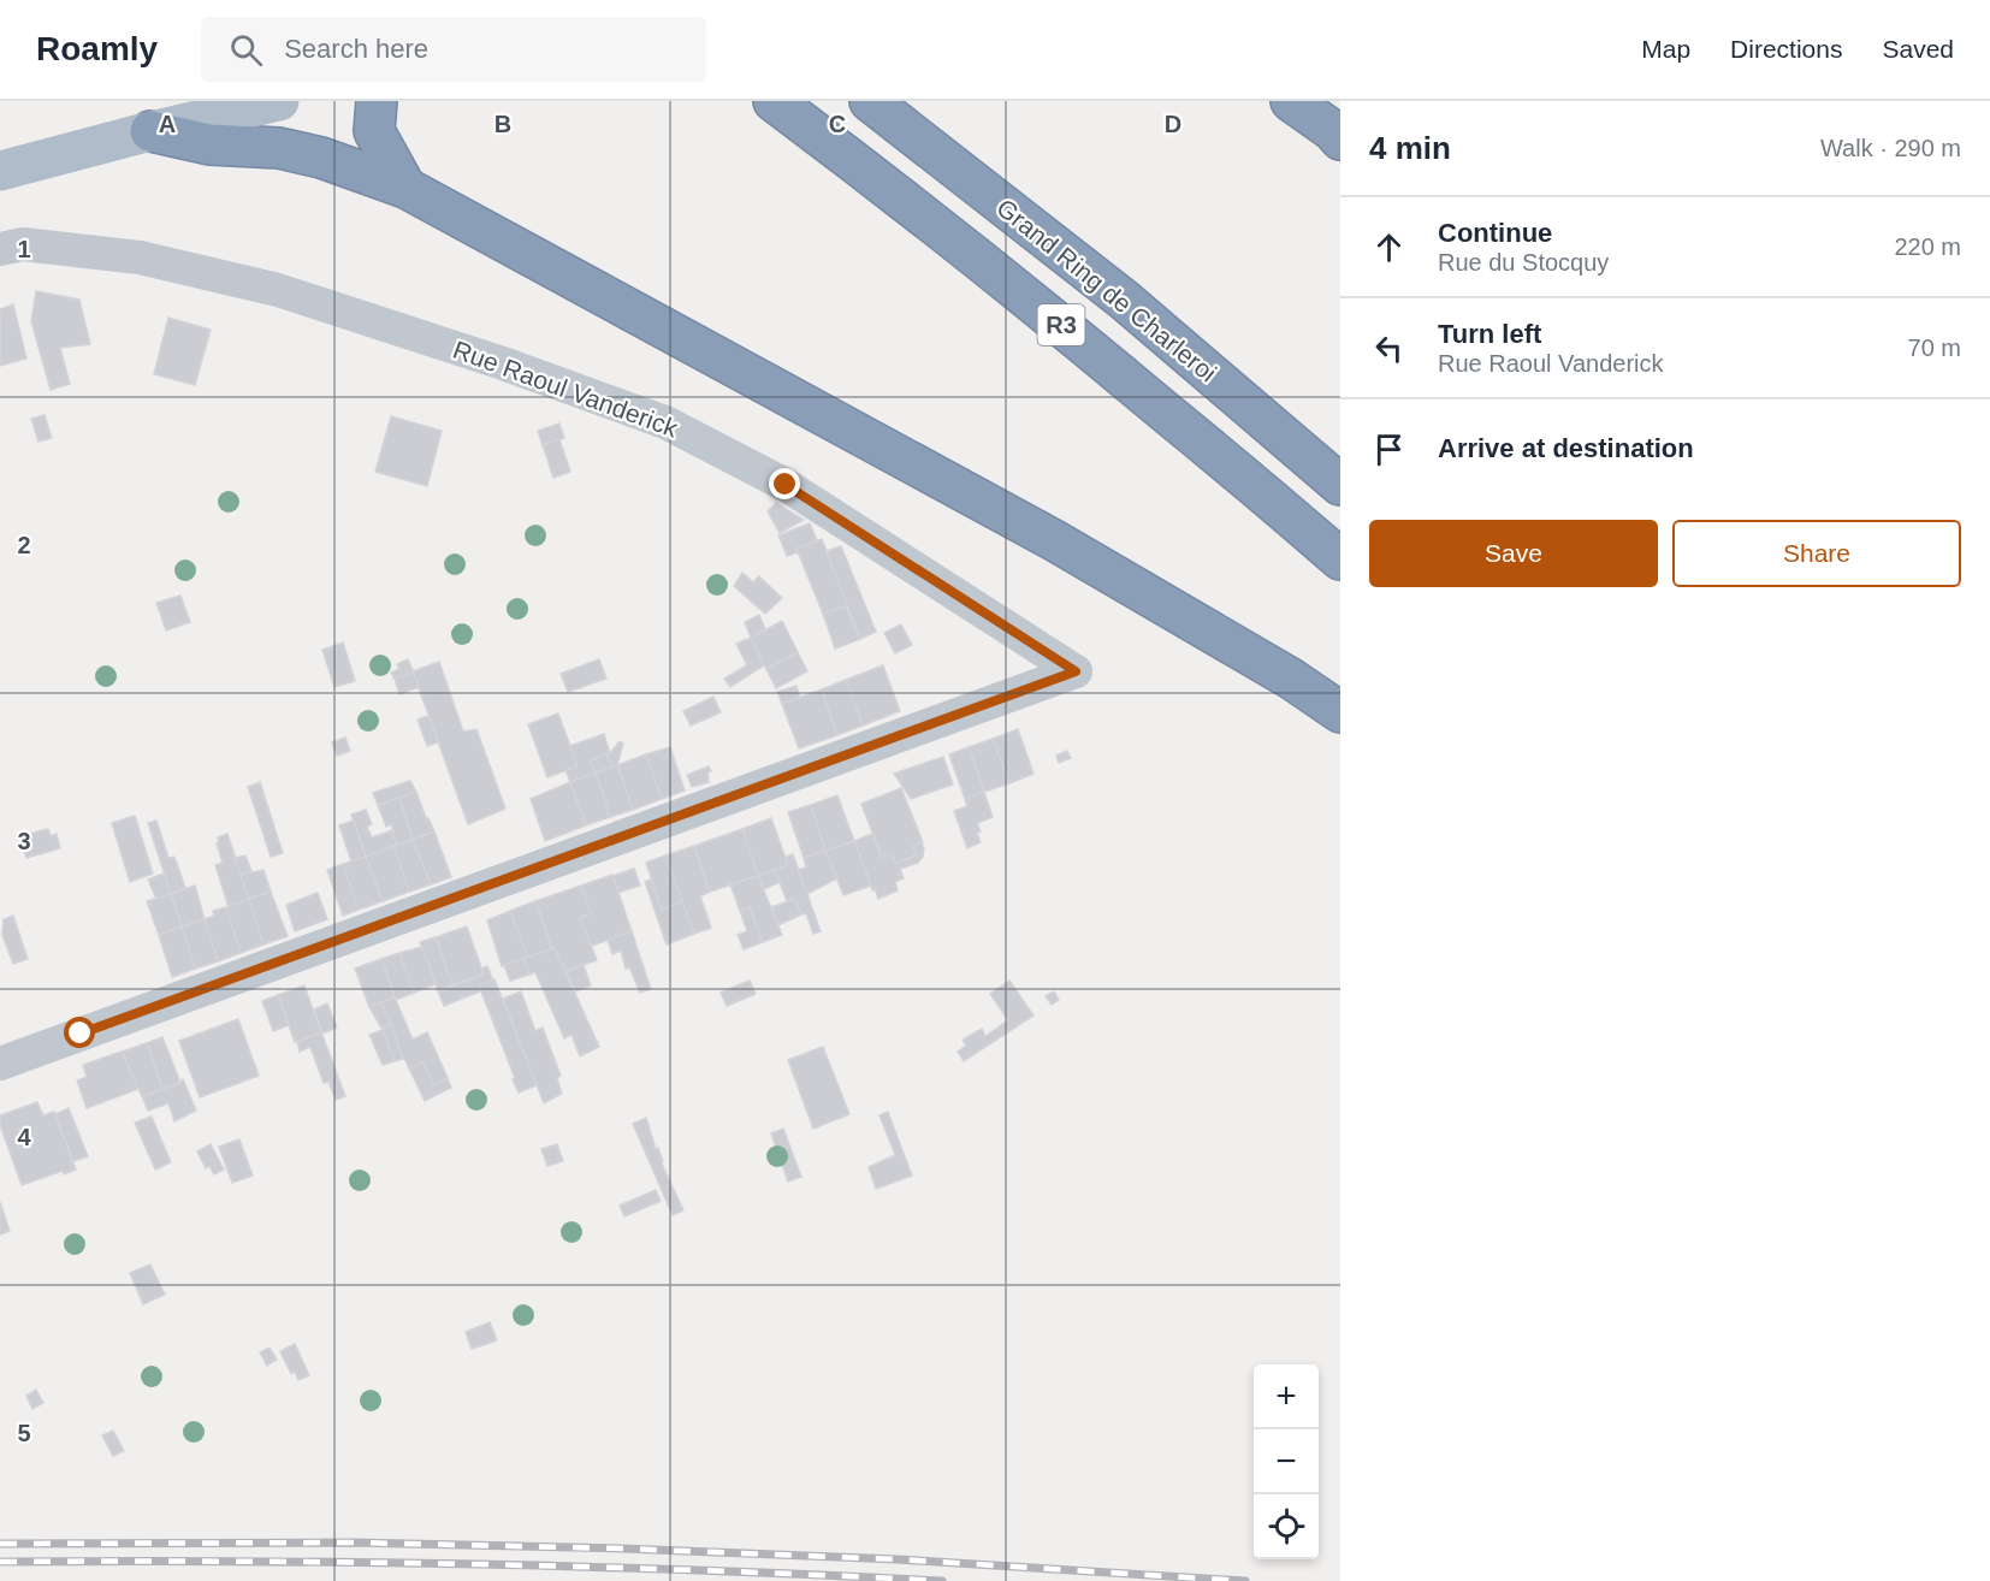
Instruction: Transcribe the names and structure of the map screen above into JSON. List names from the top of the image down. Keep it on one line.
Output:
{"streets":{"highway":["Grand Ring de Charleroi","R3"],"street":["Rue Raoul Vanderick"]},"page":{"header":"Roamly","search":"Search here","nav":["Map","Directions","Saved"],"heading":["4 min","Walk · 290 m"],"list":[["Continue","Rue du Stocquy","220 m"],["Turn left","Rue Raoul Vanderick","70 m"],"Arrive at destination"],"buttons":["Save","Share"],"map_buttons":["+","−"]},"grid":{"columns":["A","B","C","D"],"rows":["1","2","3","4","5"]}}
